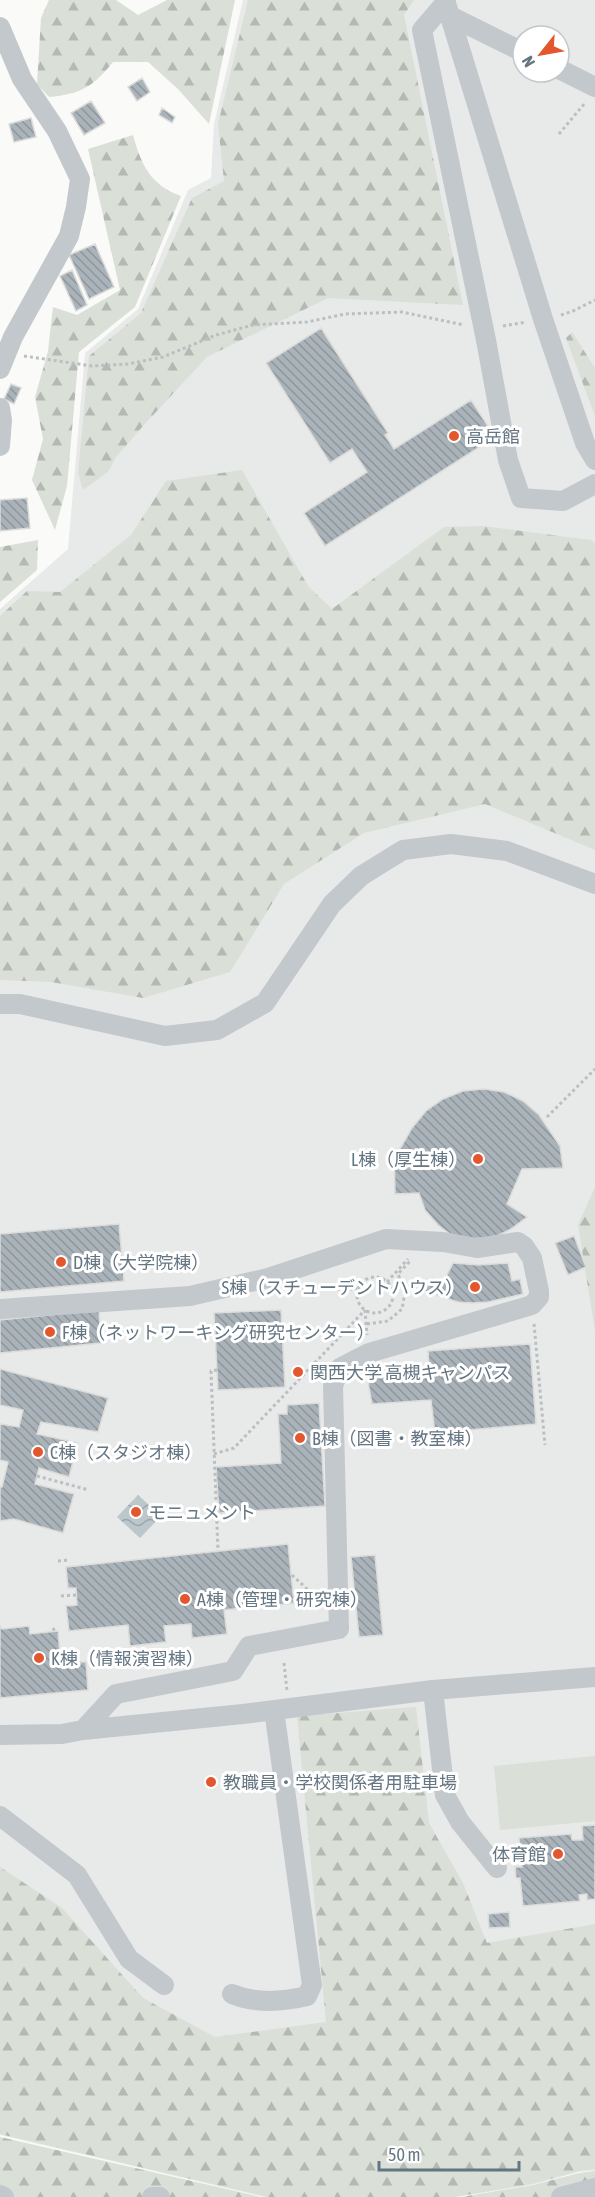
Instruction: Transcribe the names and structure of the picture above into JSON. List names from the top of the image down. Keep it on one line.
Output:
{"places":["高岳館","L棟（厚生棟）","D棟（大学院棟）","S棟（スチューデントハウス）","F棟（ネットワーキング研究センター）","関西大学 高槻キャンパス","B棟（図書・教室棟）","C棟（スタジオ棟）","モニュメント","A棟（管理・研究棟）","K棟（情報演習棟）","教職員・学校関係者用駐車場","体育館"],"scale_bar":"50 m","north":"bottom left"}
